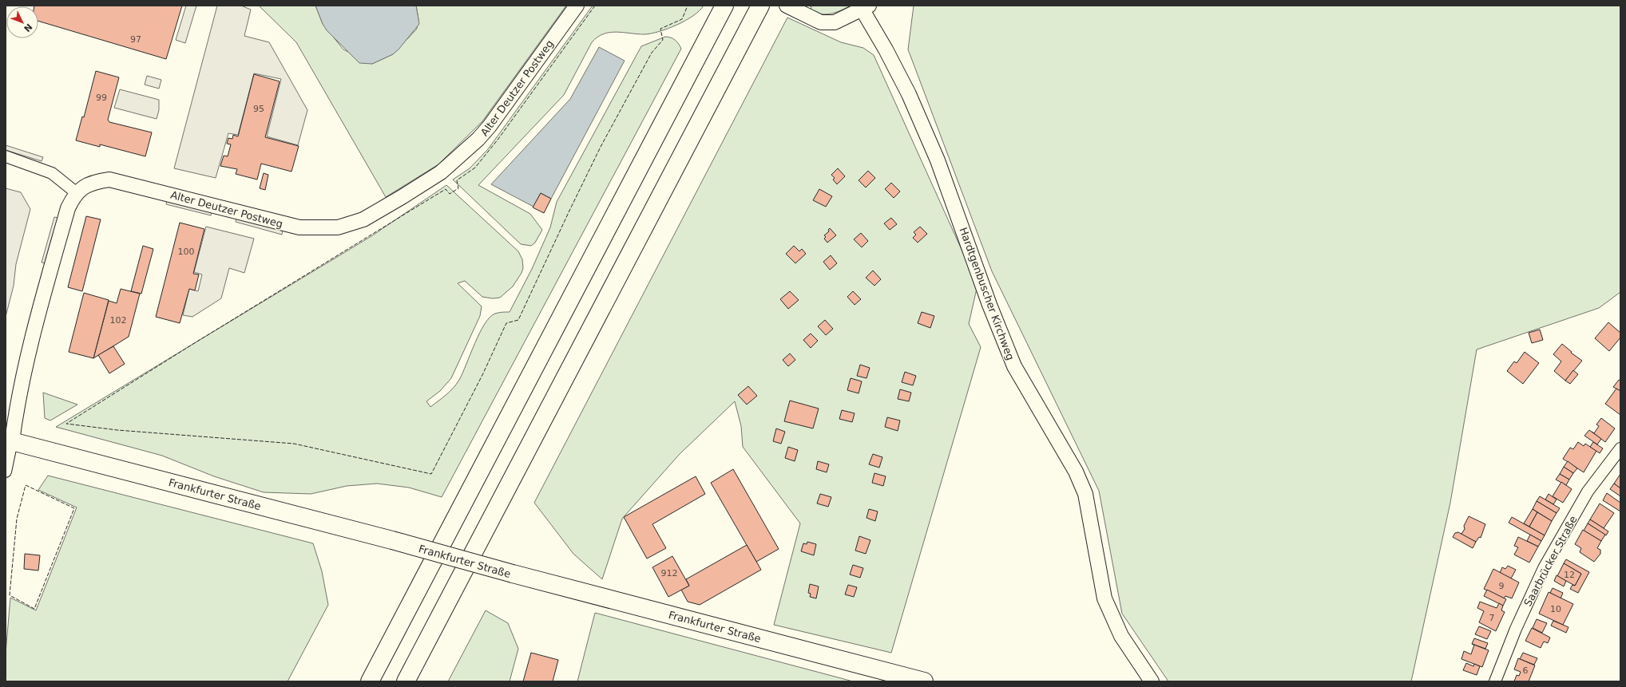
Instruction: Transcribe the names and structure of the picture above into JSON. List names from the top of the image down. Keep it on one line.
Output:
{"streets":{"main road":["Frankfurter Straße"],"street":["Alter Deutzer Postweg","Hardtgenbuscher Kirchweg","Saarbrücker Straße"]},"crossings":[["Alter Deutzer Postweg","Frankfurter Straße"]],"house_numbers":["97","99","95","100","102","912","12","9","10","7","6"],"north":"bottom right"}
